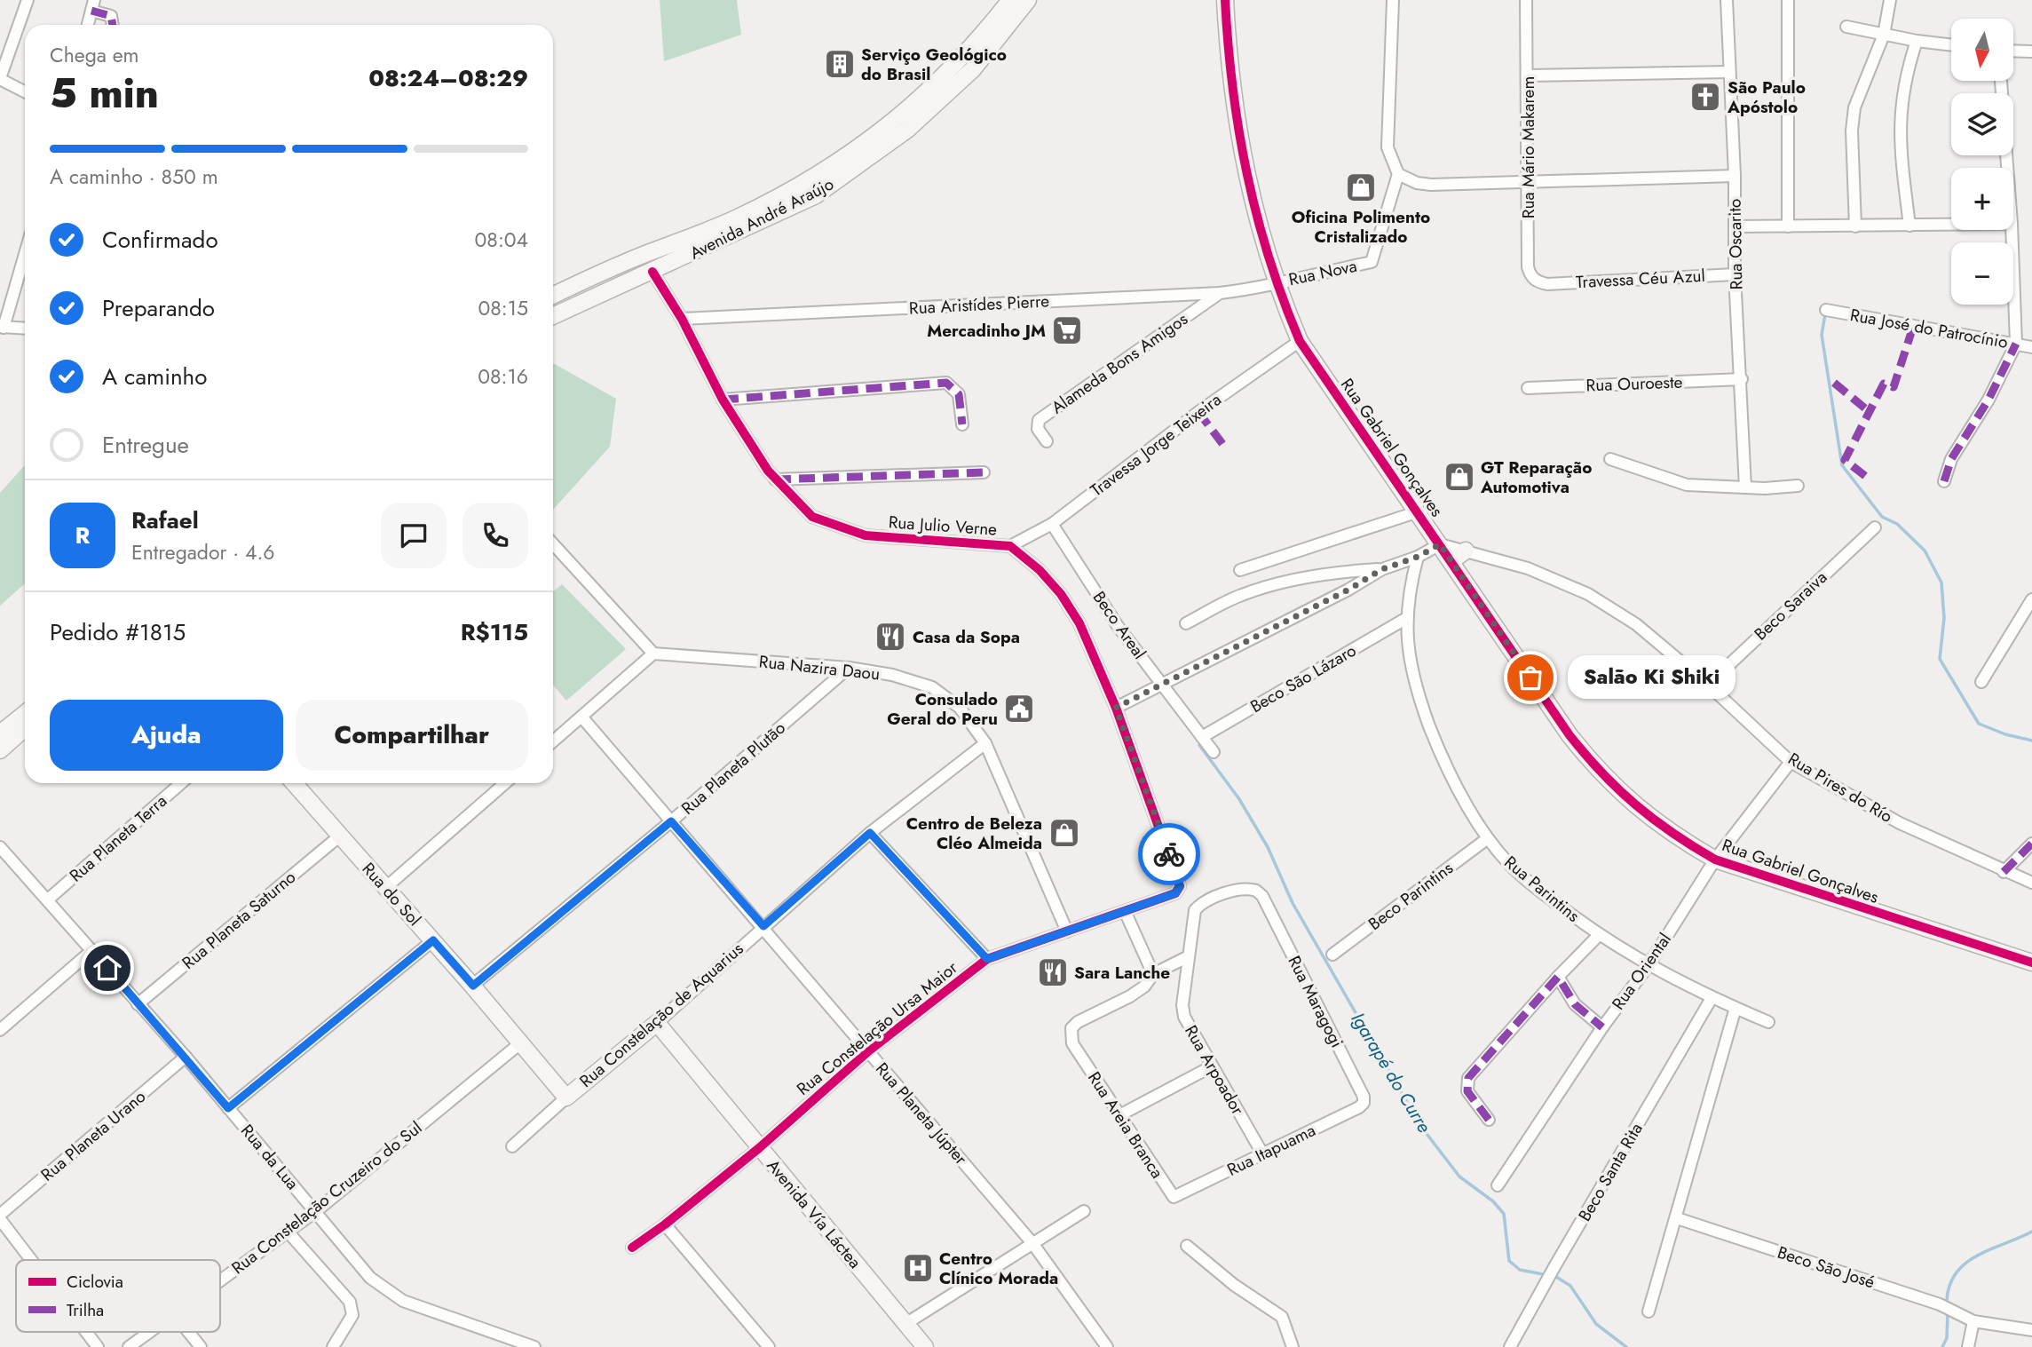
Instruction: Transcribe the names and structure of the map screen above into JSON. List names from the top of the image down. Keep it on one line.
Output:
{"streets":{"street":["Rua Mário Makarem","Avenida André Araújo","Rua Oscarito","Rua Nova","Travessa Céu Azul","Rua Aristídes Pierre","Rua José do Patrocínio","Alameda Bons Amigos","Rua Ouroeste","Travessa Jorge Teixeira","Rua Gabriel Gonçalves","Rua Julio Verne","Beco Saraiva","Beco Areal","Rua Nazira Daou","Beco São Lázaro","Rua Planeta Plutão","Rua Pires do Río","Rua Planeta Terra","Rua Parintins","Rua do Sol","Beco Parintins","Rua Planeta Saturno","Rua Oriental","Rua Maragogi","Rua Constelação de Aquarius","Rua Constelação Ursa Maior","Rua Arpoador","Rua Planeta Júpter","Rua Areia Branca","Rua Planeta Urano","Rua Itapuama","Rua da Lua","Beco Santa Rita","Rua Constelação Cruzeiro do Sul","Avenida Vía Láctea","Beco São José"]},"crossings":[["Rua Mário Makarem","Travessa Céu Azul"],["Avenida André Araújo","Rua Julio Verne"],["Rua Oscarito","Travessa Céu Azul"],["Rua Oscarito","Rua Ouroeste"],["Rua Nova","Rua Aristídes Pierre"],["Rua Nova","Rua Gabriel Gonçalves"],["Rua Aristídes Pierre","Alameda Bons Amigos"],["Rua Aristídes Pierre","Rua Gabriel Gonçalves"],["Rua Aristídes Pierre","Rua Julio Verne"],["Travessa Jorge Teixeira","Rua Gabriel Gonçalves"],["Travessa Jorge Teixeira","Rua Julio Verne"],["Travessa Jorge Teixeira","Beco Areal"],["Rua Gabriel Gonçalves","Rua Pires do Río"],["Rua Gabriel Gonçalves","Rua Oriental"],["Rua Julio Verne","Rua Constelação Ursa Maior"],["Beco Saraiva","Rua Pires do Río"],["Beco Areal","Beco São Lázaro"],["Rua Nazira Daou","Rua Planeta Plutão"],["Rua Nazira Daou","Rua Constelação de Aquarius"],["Rua Nazira Daou","Rua Constelação Ursa Maior"],["Beco São Lázaro","Rua Parintins"],["Rua Planeta Plutão","Rua do Sol"],["Rua Planeta Plutão","Rua Planeta Júpter"],["Rua Pires do Río","Rua Oriental"],["Rua Planeta Terra","Rua da Lua"],["Rua Parintins","Beco Parintins"],["Rua Parintins","Rua Oriental"],["Rua Parintins","Beco Santa Rita"],["Rua do Sol","Rua Planeta Saturno"],["Rua do Sol","Rua Constelação de Aquarius"],["Rua do Sol","Rua Constelação Cruzeiro do Sul"],["Rua Planeta Saturno","Rua da Lua"],["Rua Maragogi","Rua Arpoador"],["Rua Maragogi","Rua Itapuama"],["Rua Constelação de Aquarius","Rua Planeta Júpter"],["Rua Constelação de Aquarius","Avenida Vía Láctea"],["Rua Constelação Ursa Maior","Rua Planeta Júpter"],["Rua Constelação Ursa Maior","Avenida Vía Láctea"],["Rua Arpoador","Rua Itapuama"],["Rua Areia Branca","Rua Itapuama"],["Rua Planeta Urano","Rua da Lua"],["Rua da Lua","Rua Constelação Cruzeiro do Sul"]],"water":["Igarapé do Curre"],"places":{"building":["Serviço Geológico do Brasil"],"church":["São Paulo Apóstolo"],"shop":["Oficina Polimento Cristalizado","GT Reparação Automotiva","Centro de Beleza Cléo Almeida"],"supermarket":["Mercadinho JM"],"restaurant":["Casa da Sopa","Sara Lanche"],"other":["Salão Ki Shiki"],"public building":["Consulado Geral do Peru"],"hospital":["Centro Clínico Morada"]},"legend":["Ciclovia","Trilha"],"north":"bottom","page":{"map_buttons":["+","−"],"heading":["5 min","Chega em","08:24–08:29"],"panel":["Rafael","Entregador · 4.6","Pedido #1815","R$115"],"bar":"A caminho · 850 m","list":[["Confirmado","08:04"],["Preparando","08:15"],["A caminho","08:16"],"Entregue"],"round":"R","bubble":"Salão Ki Shiki","buttons":["Ajuda","Compartilhar"]}}
